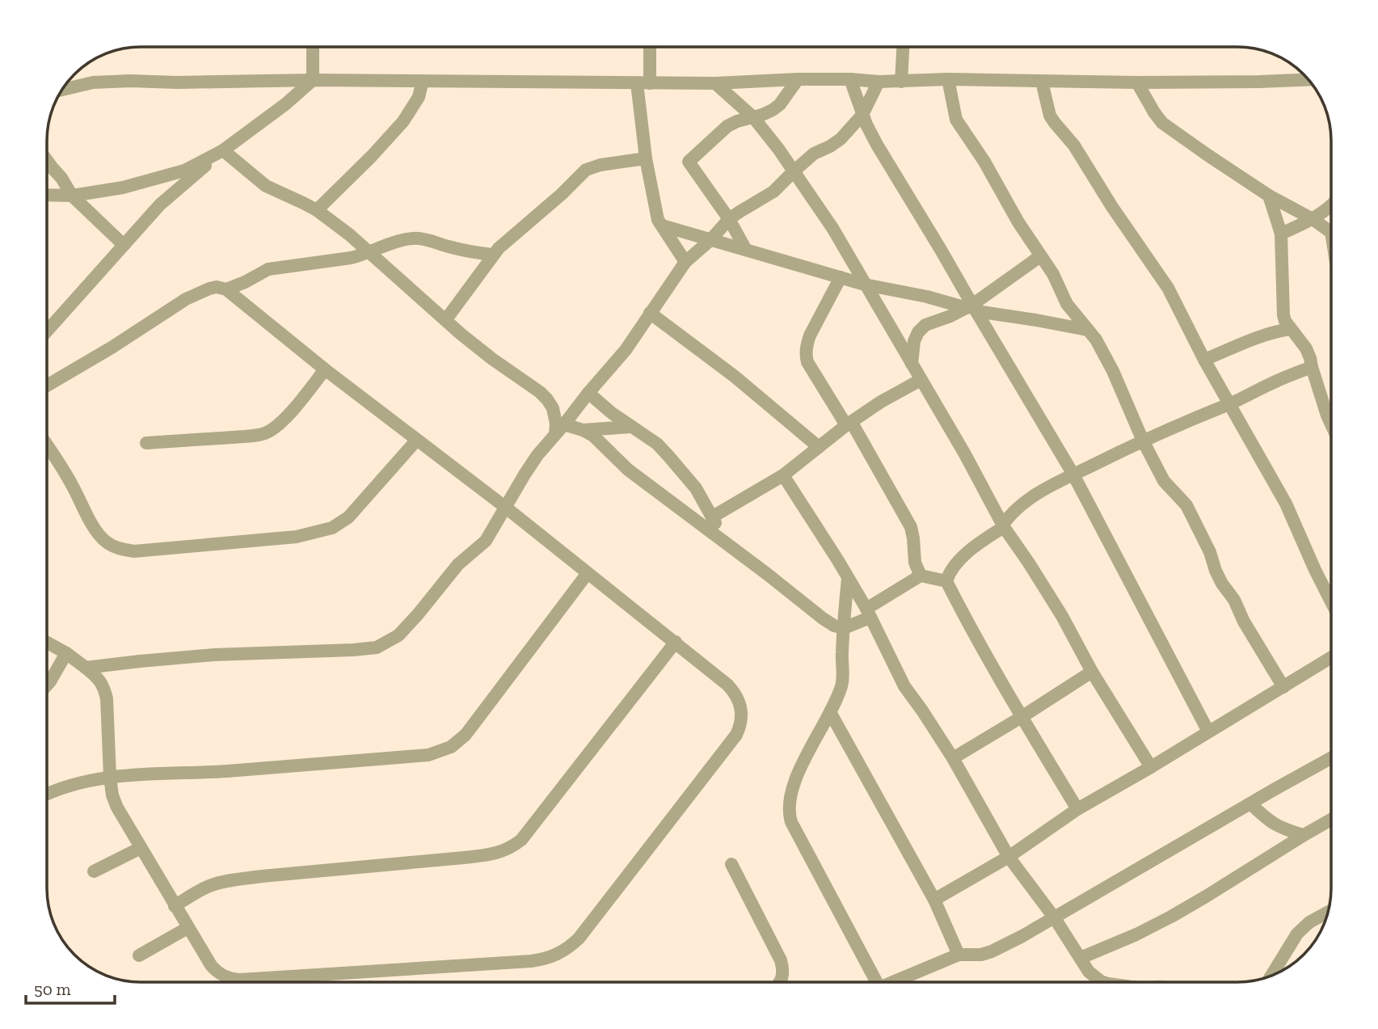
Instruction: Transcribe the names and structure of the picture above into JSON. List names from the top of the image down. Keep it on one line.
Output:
{"scale_bar":"50 m"}
